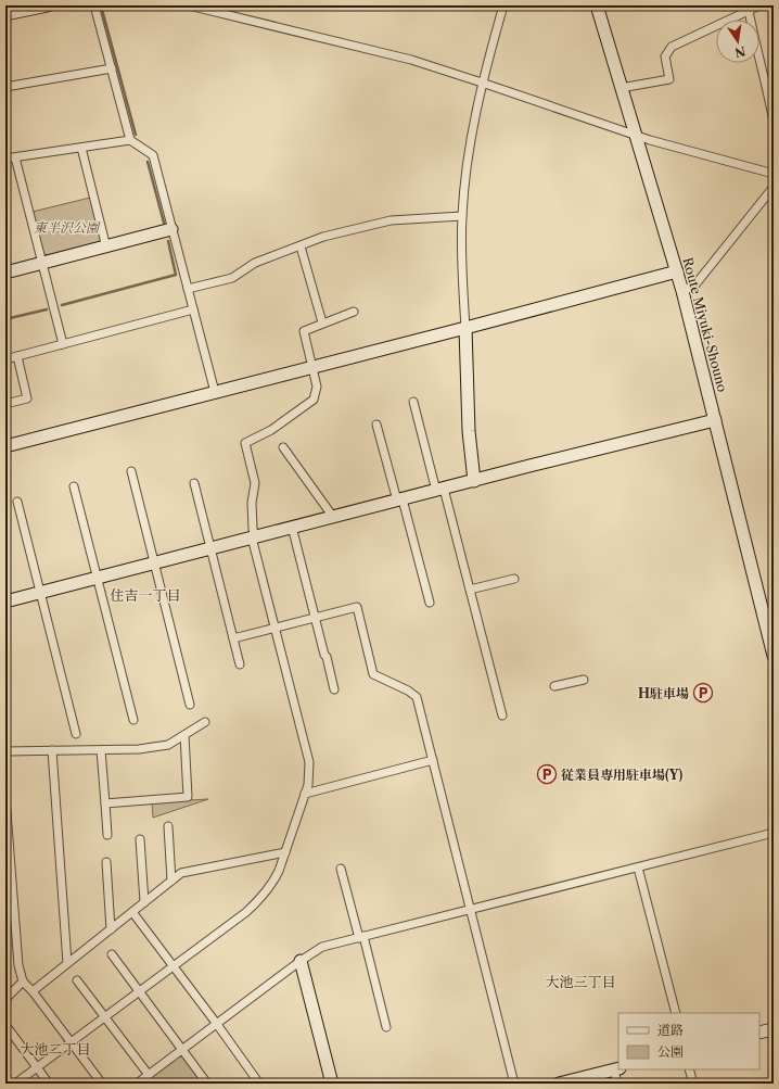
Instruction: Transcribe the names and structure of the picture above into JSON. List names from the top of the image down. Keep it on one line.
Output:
{"streets":{"street":["Route Miyuki-Shouno"]},"districts":["住吉一丁目","大池三丁目","大池二丁目"],"parks":["東半沢公園"],"places":{"parking":["H駐車場","従業員専用駐車場(Y)"]},"legend":["道路","公園"],"north":"bottom"}
